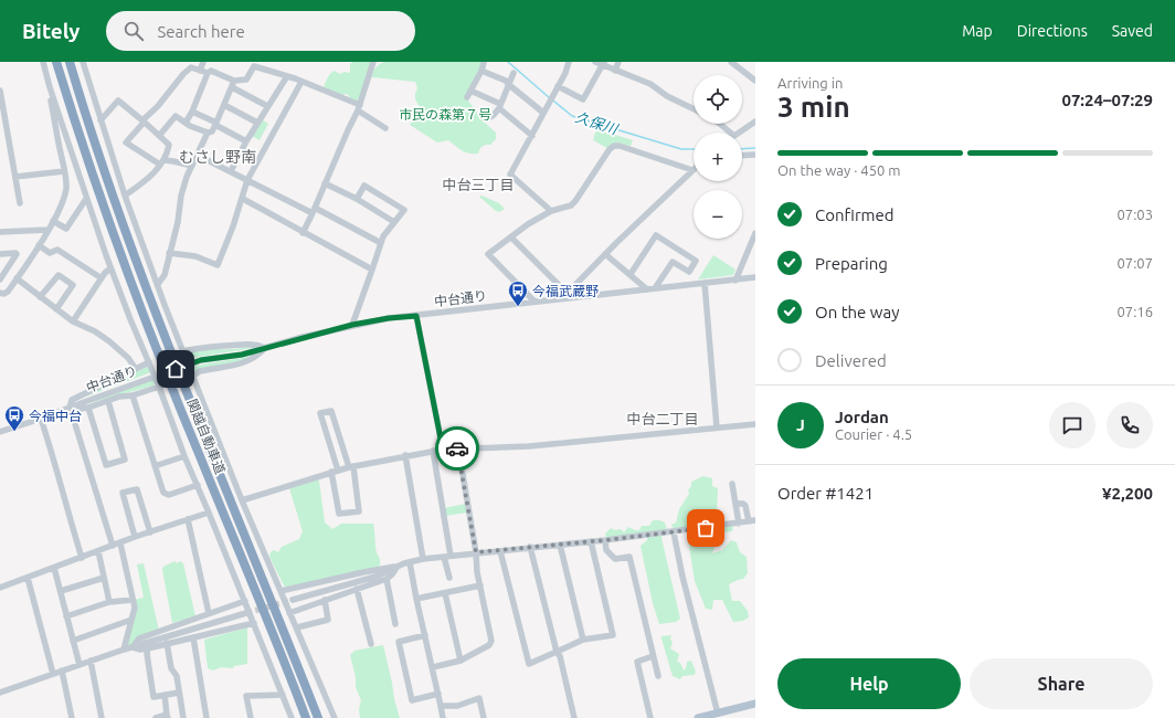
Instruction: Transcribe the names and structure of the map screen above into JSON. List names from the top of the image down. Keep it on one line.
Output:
{"streets":{"highway":["関越自動車道"],"street":["中台通り"]},"districts":["むさし野南","中台三丁目","中台二丁目"],"water":["久保川"],"parks":["市民の森第７号"],"places":{"bus stop":["今福武蔵野","今福中台"]},"page":{"header":"Bitely","search":"Search here","nav":["Map","Directions","Saved"],"heading":["3 min","Arriving in","07:24–07:29"],"panel":["Jordan","Courier · 4.5","Order #1421","¥2,200"],"map_buttons":["+","−"],"bar":"On the way · 450 m","list":[["Confirmed","07:03"],["Preparing","07:07"],["On the way","07:16"],"Delivered"],"round":"J","buttons":["Help","Share"]}}
